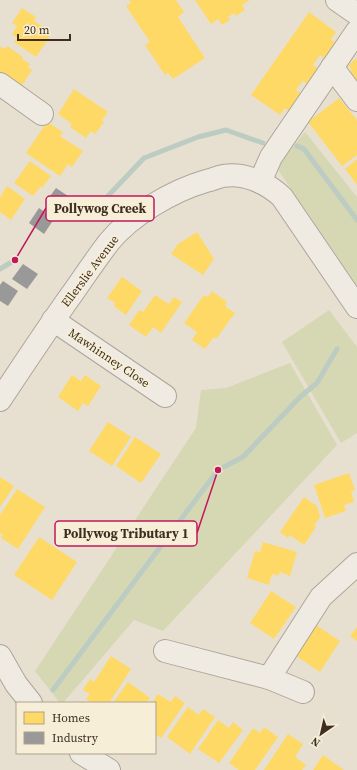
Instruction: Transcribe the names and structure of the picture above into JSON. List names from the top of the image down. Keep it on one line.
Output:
{"streets":{"street":["Ellerslie Avenue","Mawhinney Close"]},"crossings":[["Ellerslie Avenue","Mawhinney Close"]],"places":["Pollywog Creek","Pollywog Tributary 1"],"legend":["Homes","Industry"],"scale_bar":"20 m","north":"bottom left"}
